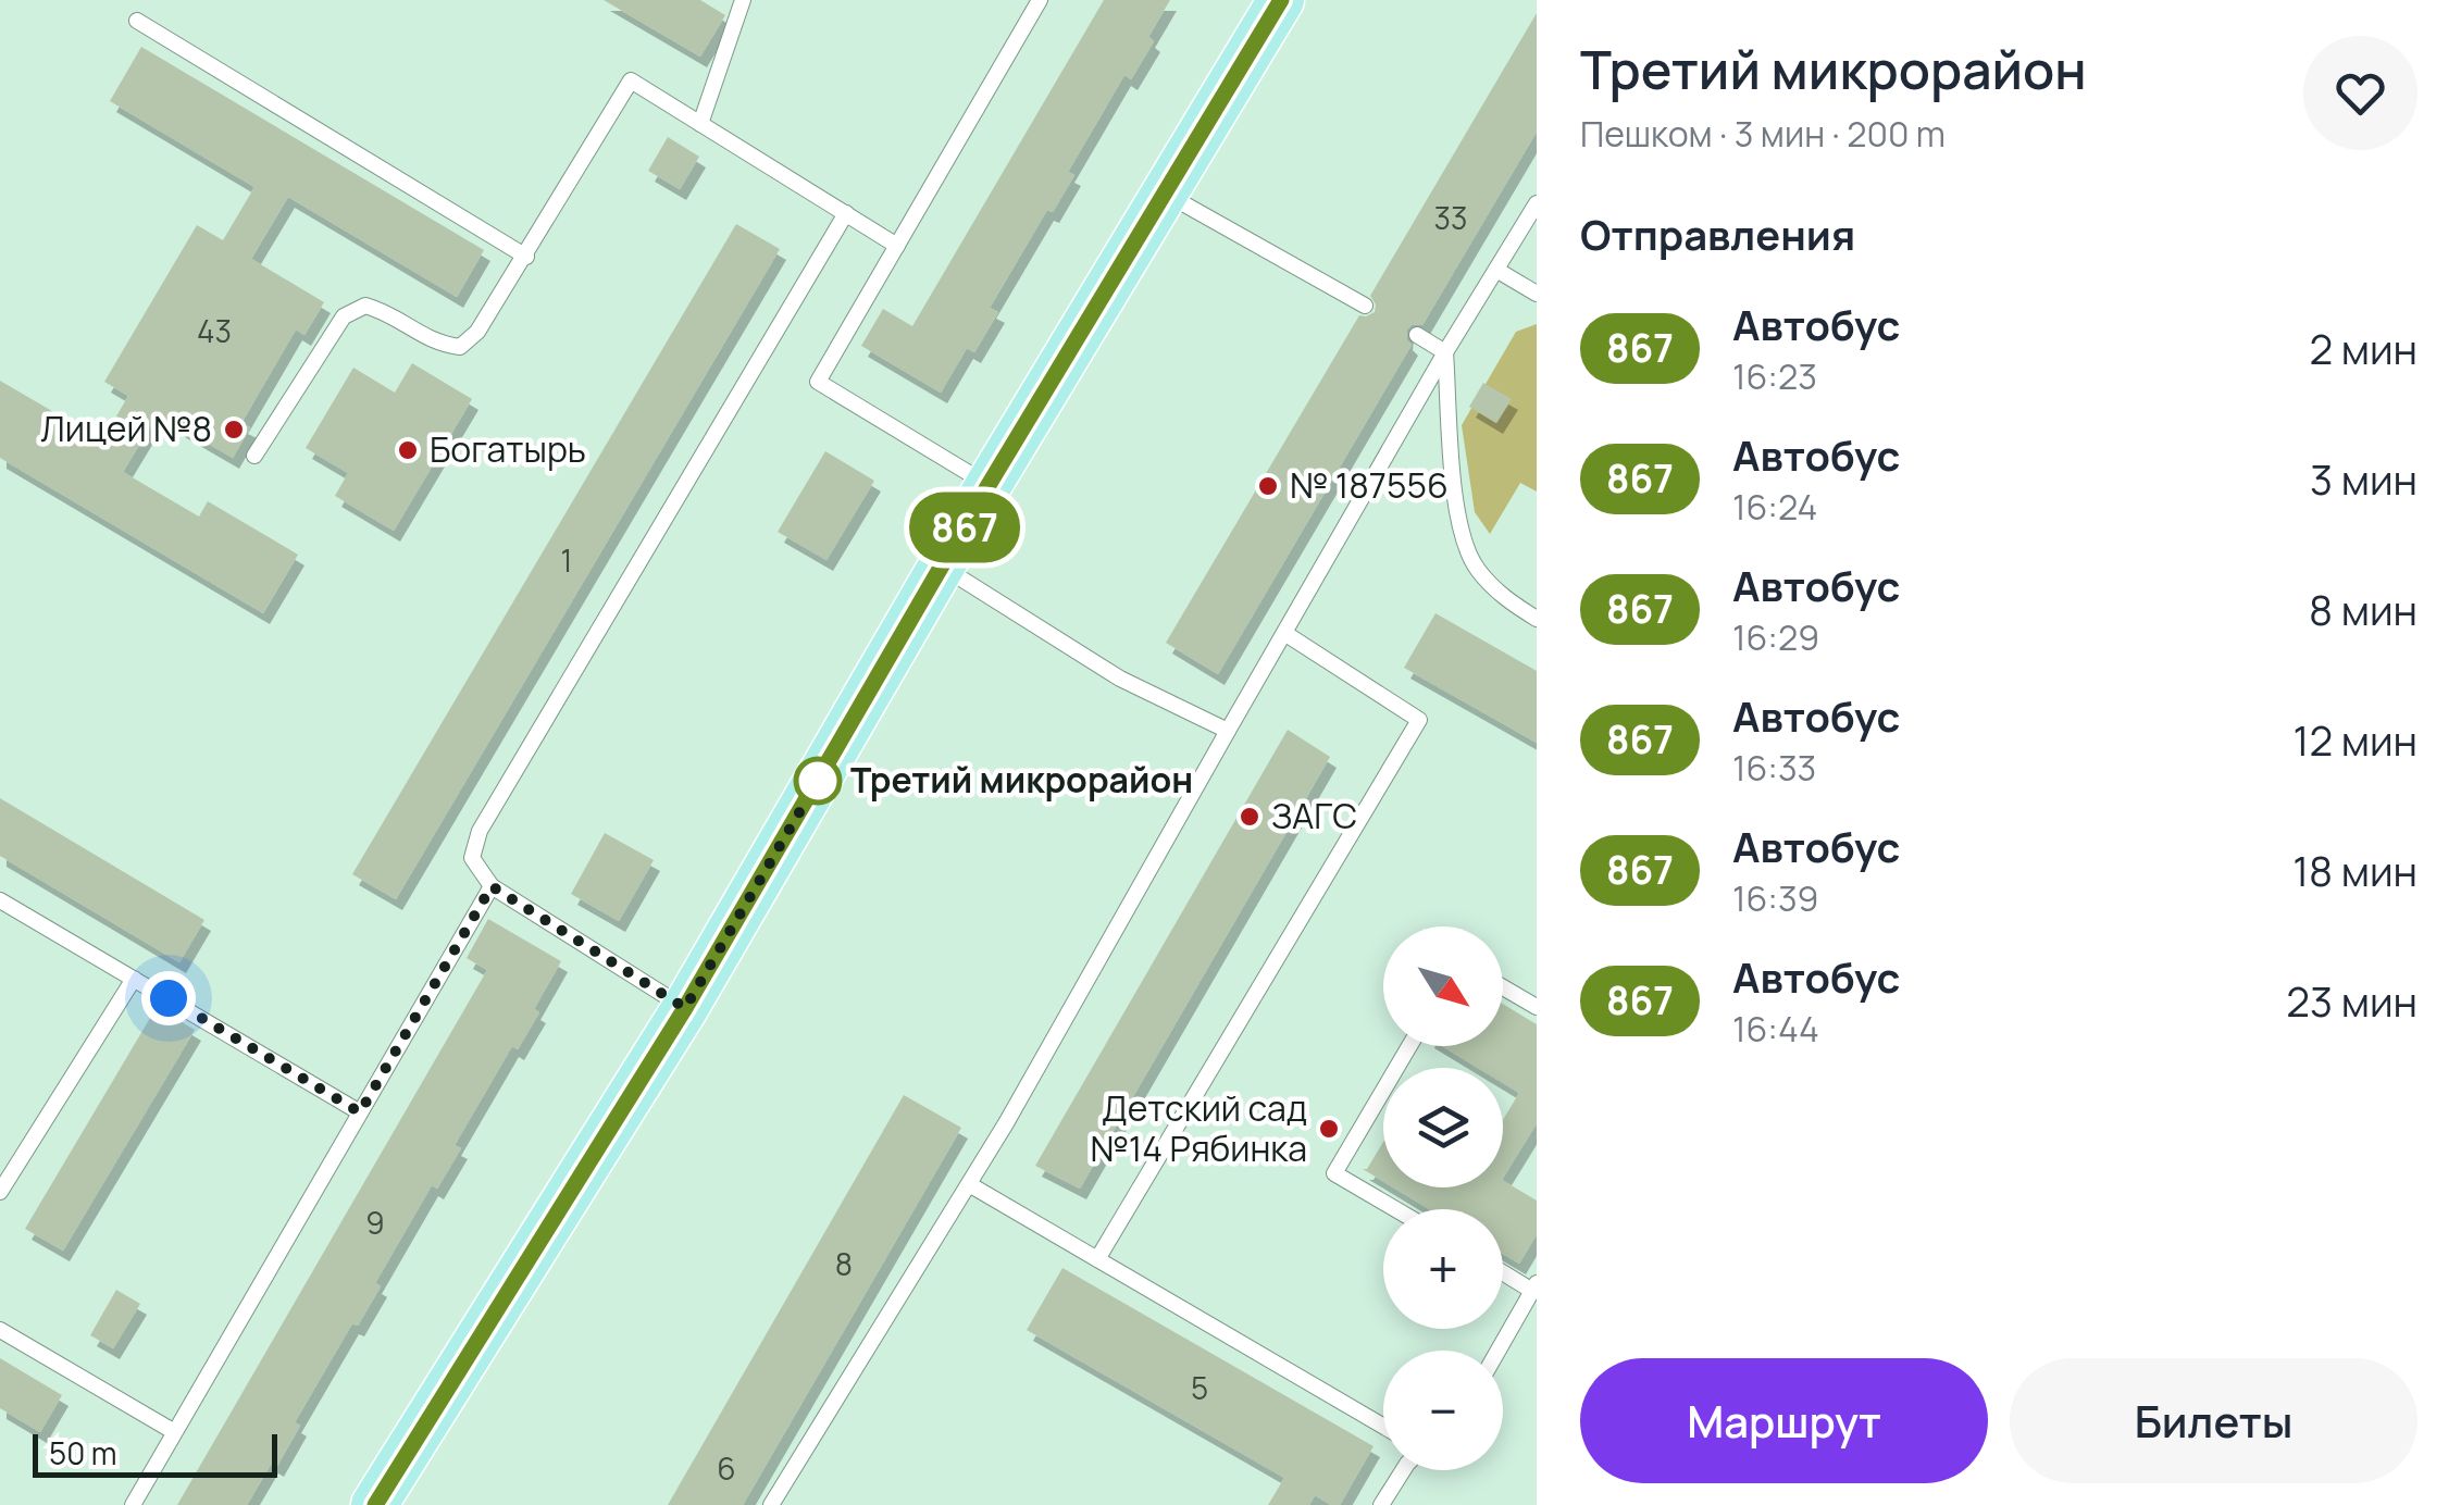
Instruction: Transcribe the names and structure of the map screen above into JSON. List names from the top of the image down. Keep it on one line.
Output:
{"places":["Лицей №8","Богатырь","№ 187556","Третий микрорайон","ЗАГС","Детский сад №14 Рябинка"],"lines":["bus line 867"],"house_numbers":["33","43","1","9","8","5","6"],"scale_bar":"50 m","north":"bottom right","page":{"on_map":"867","heading":[["Третий микрорайон","Пешком · 3 мин · 200 m"],"Отправления"],"list":[{"mark":"867","name":"Автобус","note":"16:23","value":"2 мин"},{"mark":"867","name":"Автобус","note":"16:24","value":"3 мин"},{"mark":"867","name":"Автобус","note":"16:29","value":"8 мин"},{"mark":"867","name":"Автобус","note":"16:33","value":"12 мин"},{"mark":"867","name":"Автобус","note":"16:39","value":"18 мин"},{"mark":"867","name":"Автобус","note":"16:44","value":"23 мин"}],"map_buttons":["+","−"],"buttons":["Маршрут","Билеты"],"scale":"50 m"}}
